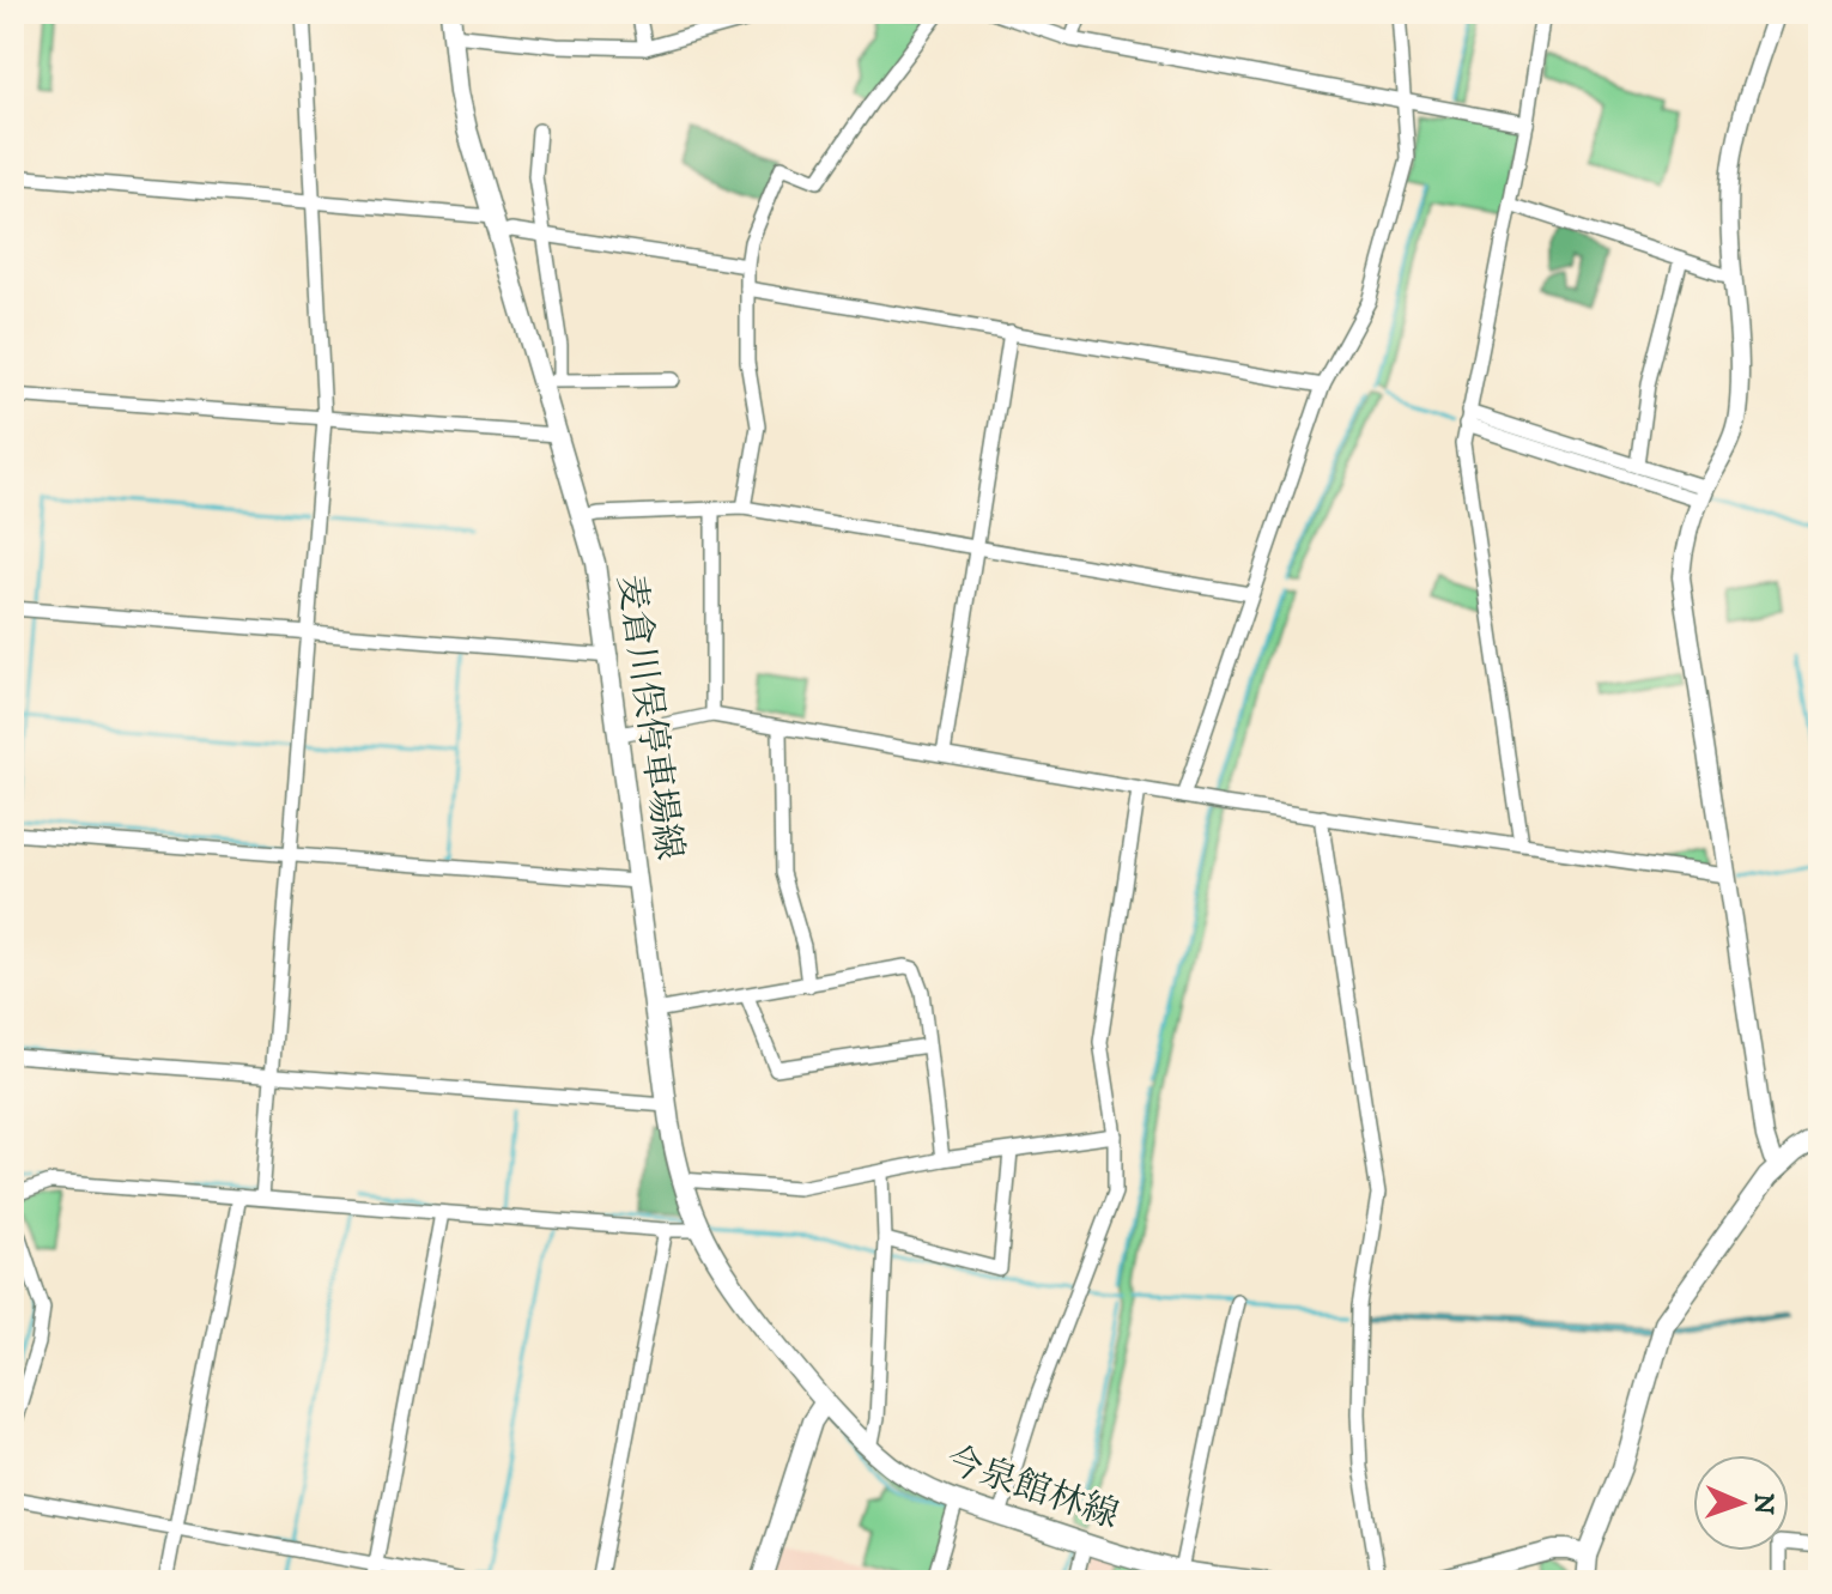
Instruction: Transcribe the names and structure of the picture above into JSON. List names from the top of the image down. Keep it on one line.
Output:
{"streets":{"main road":["麦倉川俣停車場線","今泉館林線"]},"crossings":[["麦倉川俣停車場線","今泉館林線"]],"north":"right"}
